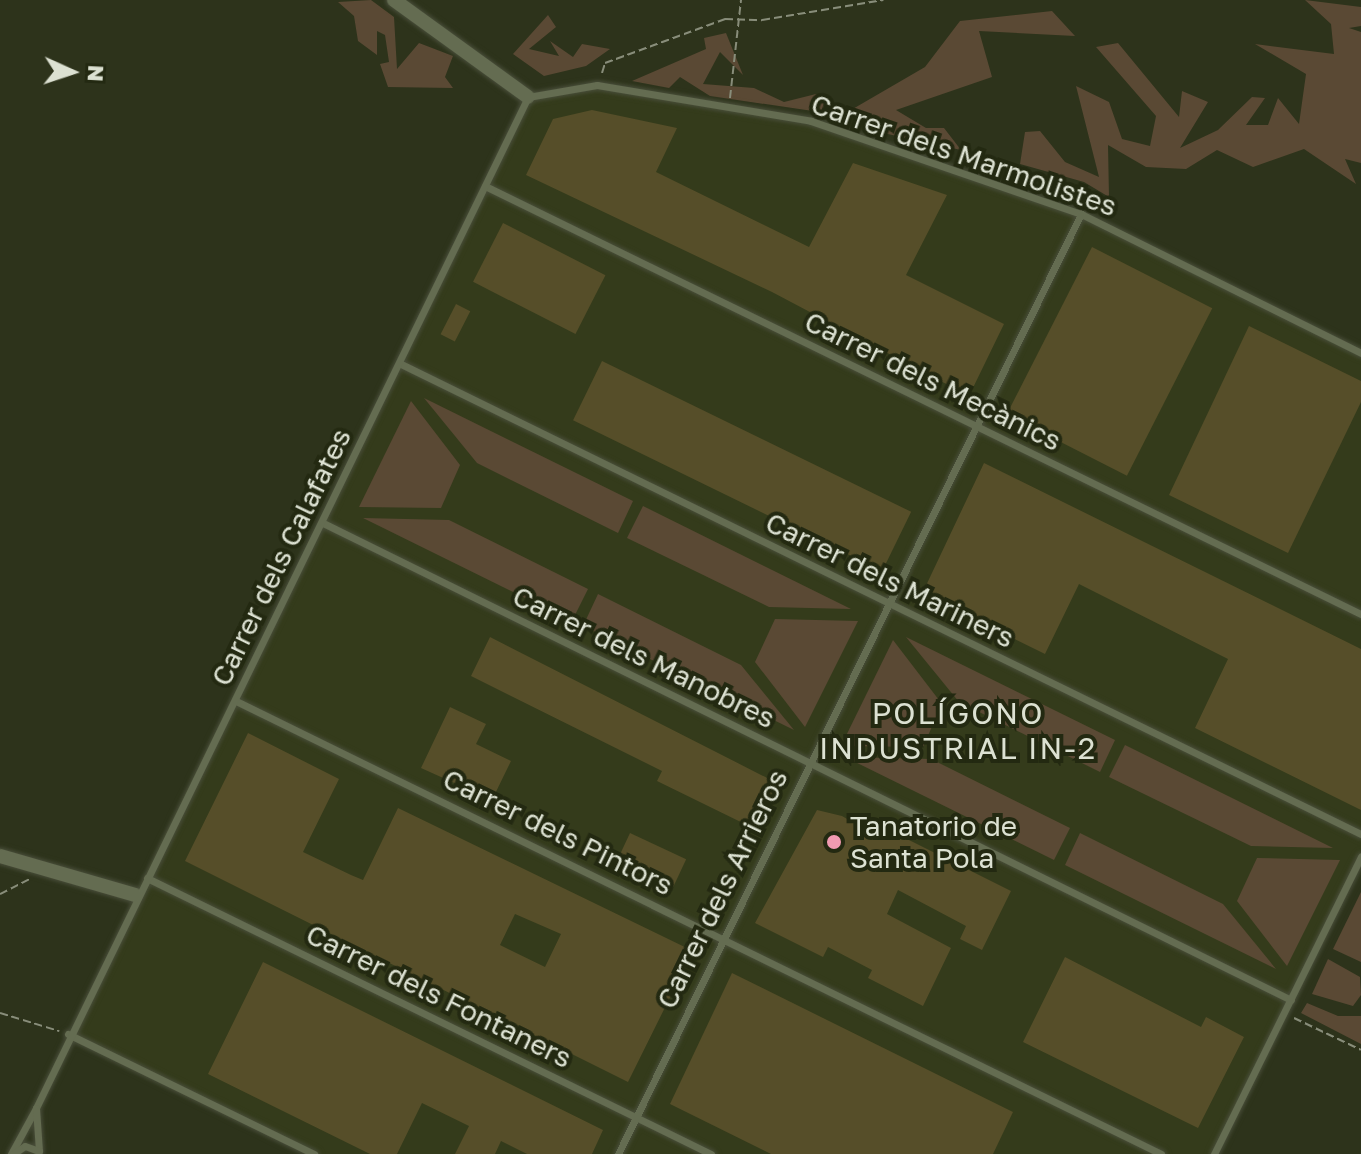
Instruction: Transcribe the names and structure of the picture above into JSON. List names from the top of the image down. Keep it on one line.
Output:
{"streets":{"lane":["Carrer dels Marmolistes","Carrer dels Mecànics","Carrer dels Calafates","Carrer dels Mariners","Carrer dels Manobres","Carrer dels Pintors","Carrer dels Arrieros","Carrer dels Fontaners"]},"crossings":[["Carrer dels Marmolistes","Carrer dels Calafates"],["Carrer dels Marmolistes","Carrer dels Arrieros"],["Carrer dels Mecànics","Carrer dels Calafates"],["Carrer dels Mecànics","Carrer dels Arrieros"],["Carrer dels Calafates","Carrer dels Mariners"],["Carrer dels Calafates","Carrer dels Manobres"],["Carrer dels Calafates","Carrer dels Pintors"],["Carrer dels Calafates","Carrer dels Fontaners"],["Carrer dels Mariners","Carrer dels Arrieros"],["Carrer dels Manobres","Carrer dels Arrieros"],["Carrer dels Pintors","Carrer dels Arrieros"],["Carrer dels Arrieros","Carrer dels Fontaners"]],"districts":["POLÍGONO INDUSTRIAL IN-2"],"places":["Tanatorio de Santa Pola"],"north":"right"}
